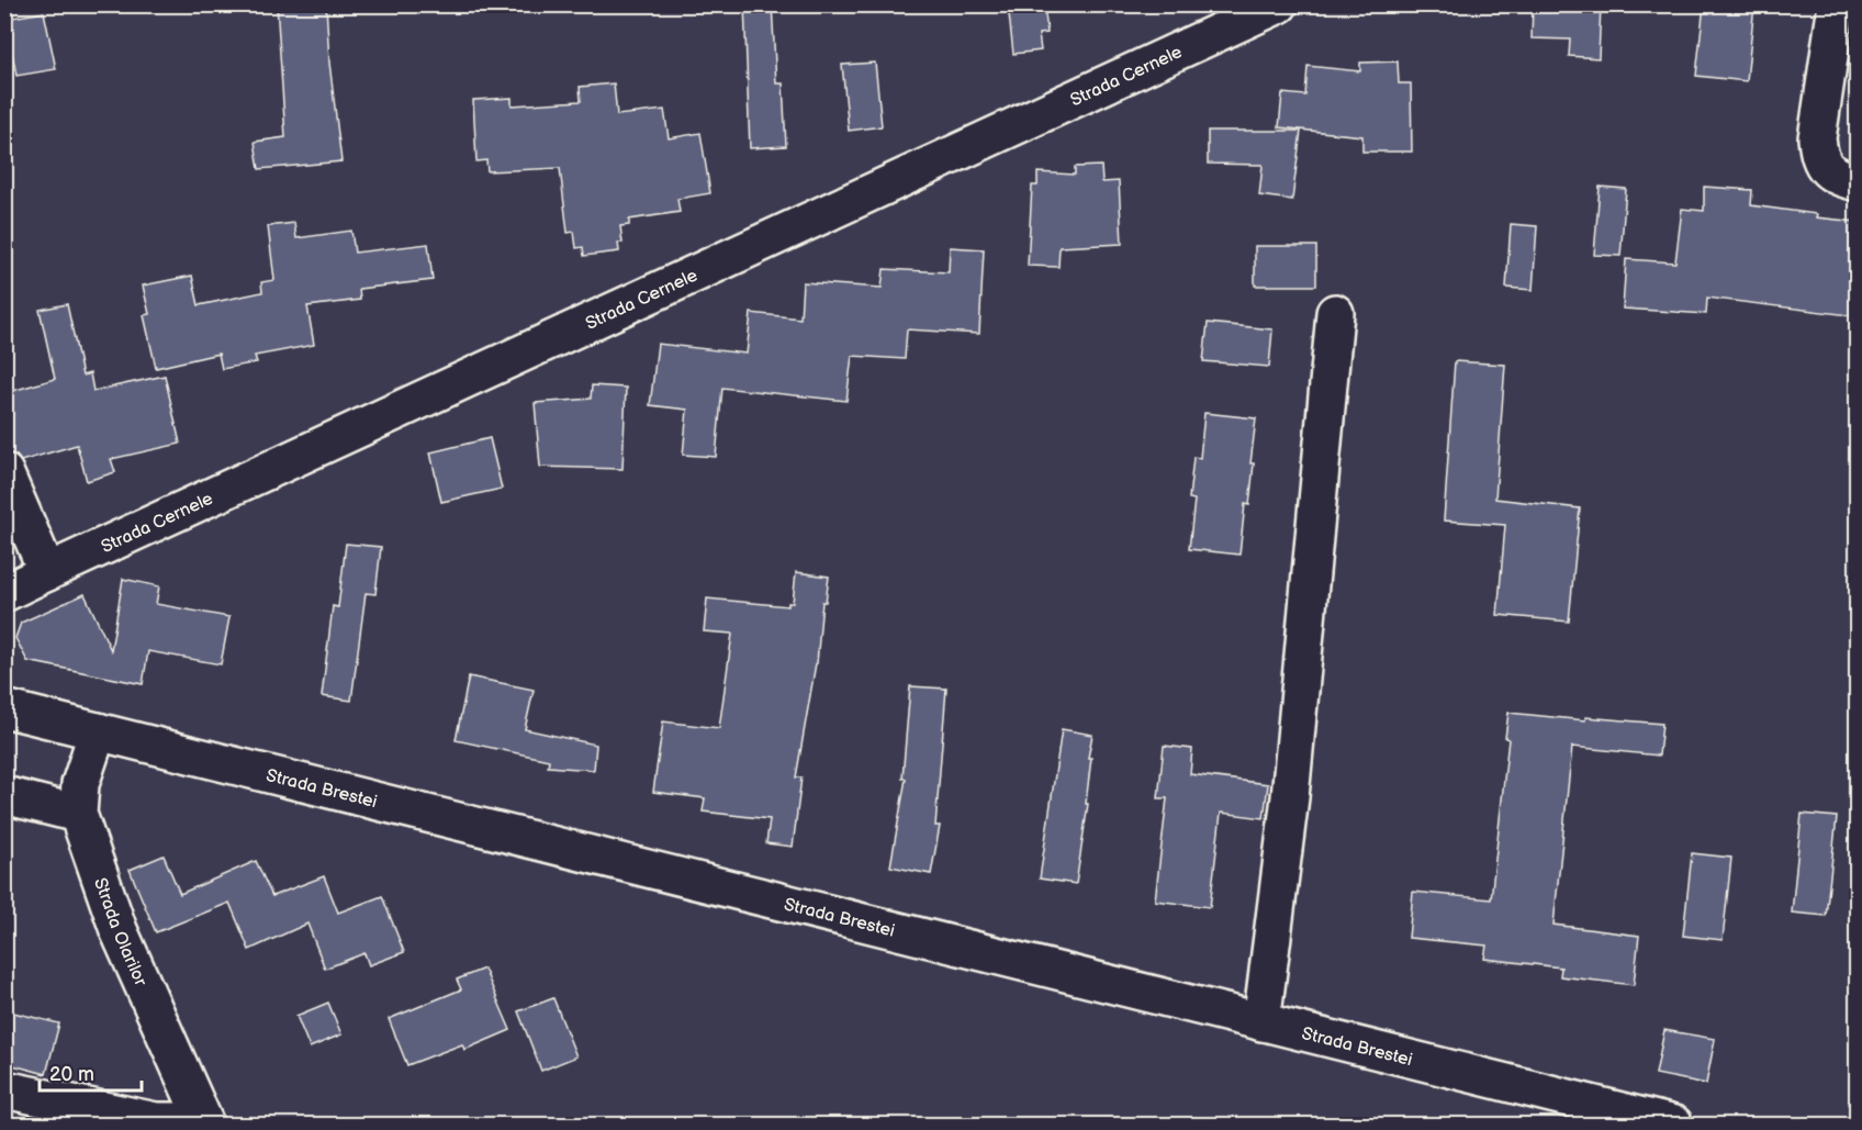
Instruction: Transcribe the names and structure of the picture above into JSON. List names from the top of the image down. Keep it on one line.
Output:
{"streets":{"street":["Strada Cernele","Strada Brestei","Strada Olarilor"]},"crossings":[["Strada Brestei","Strada Olarilor"]],"scale_bar":"20 m"}
